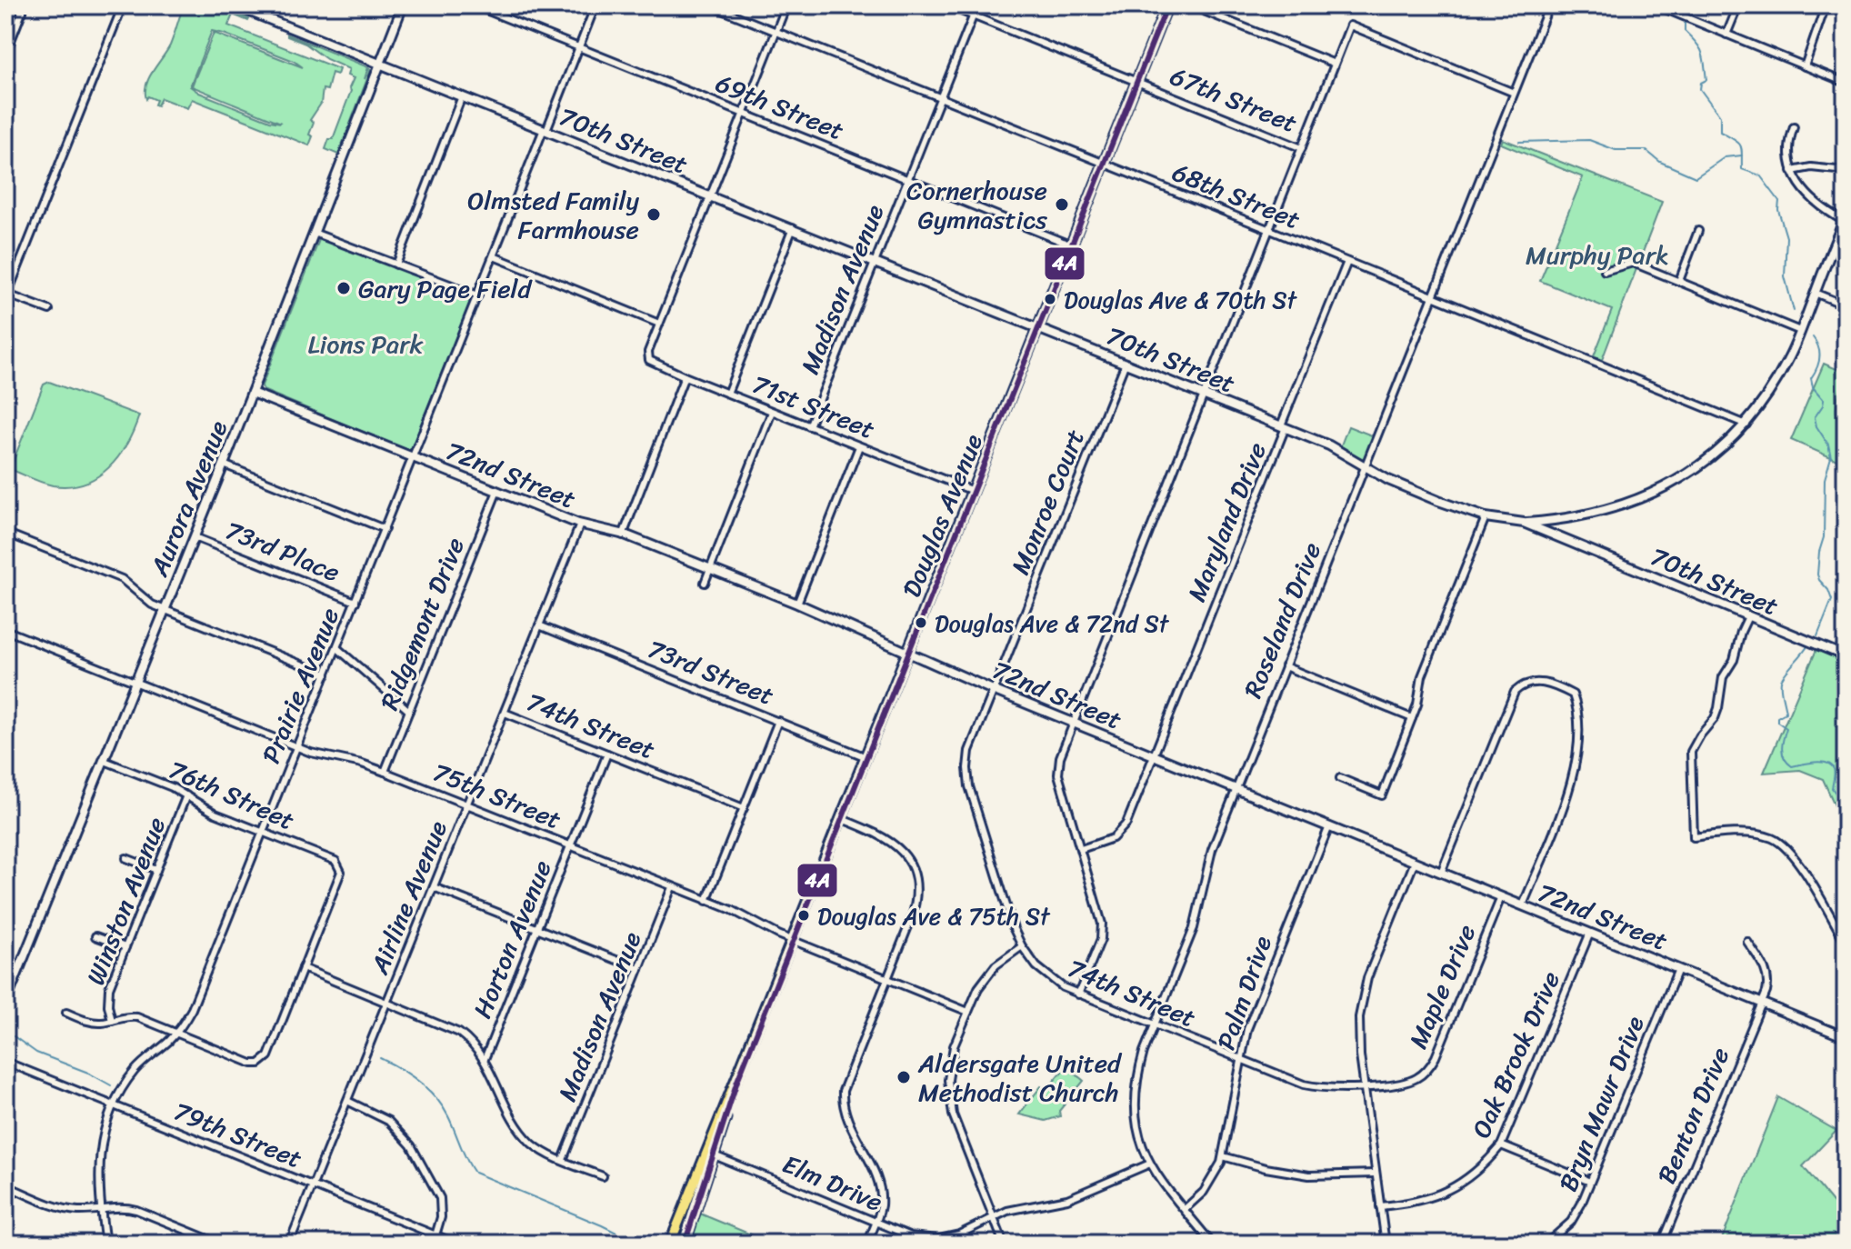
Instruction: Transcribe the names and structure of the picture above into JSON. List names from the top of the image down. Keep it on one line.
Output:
{"streets":{"main road":["Douglas Avenue"],"street":["67th Street","69th Street","70th Street","68th Street","Madison Avenue","71st Street","72nd Street","Aurora Avenue","Monroe Court","Maryland Drive","73rd Place","Roseland Drive","Ridgemont Drive","73rd Street","Prairie Avenue","74th Street","76th Street","75th Street","Airline Avenue","Winston Avenue","Horton Avenue","Maple Drive","Palm Drive","Oak Brook Drive","Bryn Mawr Drive","Benton Drive","79th Street","Elm Drive"]},"crossings":[["67th Street","Madison Avenue"],["67th Street","Douglas Avenue"],["69th Street","Madison Avenue"],["69th Street","Douglas Avenue"],["69th Street","Prairie Avenue"],["70th Street","Madison Avenue"],["70th Street","Aurora Avenue"],["70th Street","Monroe Court"],["70th Street","Douglas Avenue"],["70th Street","Maryland Drive"],["70th Street","Roseland Drive"],["70th Street","Prairie Avenue"],["68th Street","Madison Avenue"],["68th Street","Douglas Avenue"],["68th Street","Maryland Drive"],["68th Street","Roseland Drive"],["Madison Avenue","71st Street"],["Madison Avenue","75th Street"],["71st Street","Douglas Avenue"],["72nd Street","Aurora Avenue"],["72nd Street","Monroe Court"],["72nd Street","Douglas Avenue"],["72nd Street","Maryland Drive"],["72nd Street","Roseland Drive"],["72nd Street","Ridgemont Drive"],["72nd Street","Prairie Avenue"],["72nd Street","Airline Avenue"],["72nd Street","Maple Drive"],["72nd Street","Palm Drive"],["72nd Street","Oak Brook Drive"],["72nd Street","Bryn Mawr Drive"],["72nd Street","Benton Drive"],["Aurora Avenue","73rd Place"],["Aurora Avenue","76th Street"],["Aurora Avenue","75th Street"],["Monroe Court","74th Street"],["Douglas Avenue","73rd Street"],["Douglas Avenue","75th Street"],["Douglas Avenue","Elm Drive"],["73rd Place","Prairie Avenue"],["Roseland Drive","74th Street"],["Roseland Drive","Palm Drive"],["Roseland Drive","Elm Drive"],["Ridgemont Drive","75th Street"],["73rd Street","Airline Avenue"],["Prairie Avenue","76th Street"],["Prairie Avenue","75th Street"],["Prairie Avenue","79th Street"],["74th Street","Airline Avenue"],["74th Street","Horton Avenue"],["74th Street","Maple Drive"],["74th Street","Palm Drive"],["76th Street","Winston Avenue"],["75th Street","Airline Avenue"],["75th Street","Horton Avenue"],["Airline Avenue","79th Street"]],"parks":["Murphy Park","Lions Park"],"places":["Cornerhouse Gymnastics","Olmsted Family Farmhouse","Gary Page Field","Douglas Ave & 70th St","Douglas Ave & 72nd St","Douglas Ave & 75th St","Aldersgate United Methodist Church"],"lines":["transit line 4A"]}
